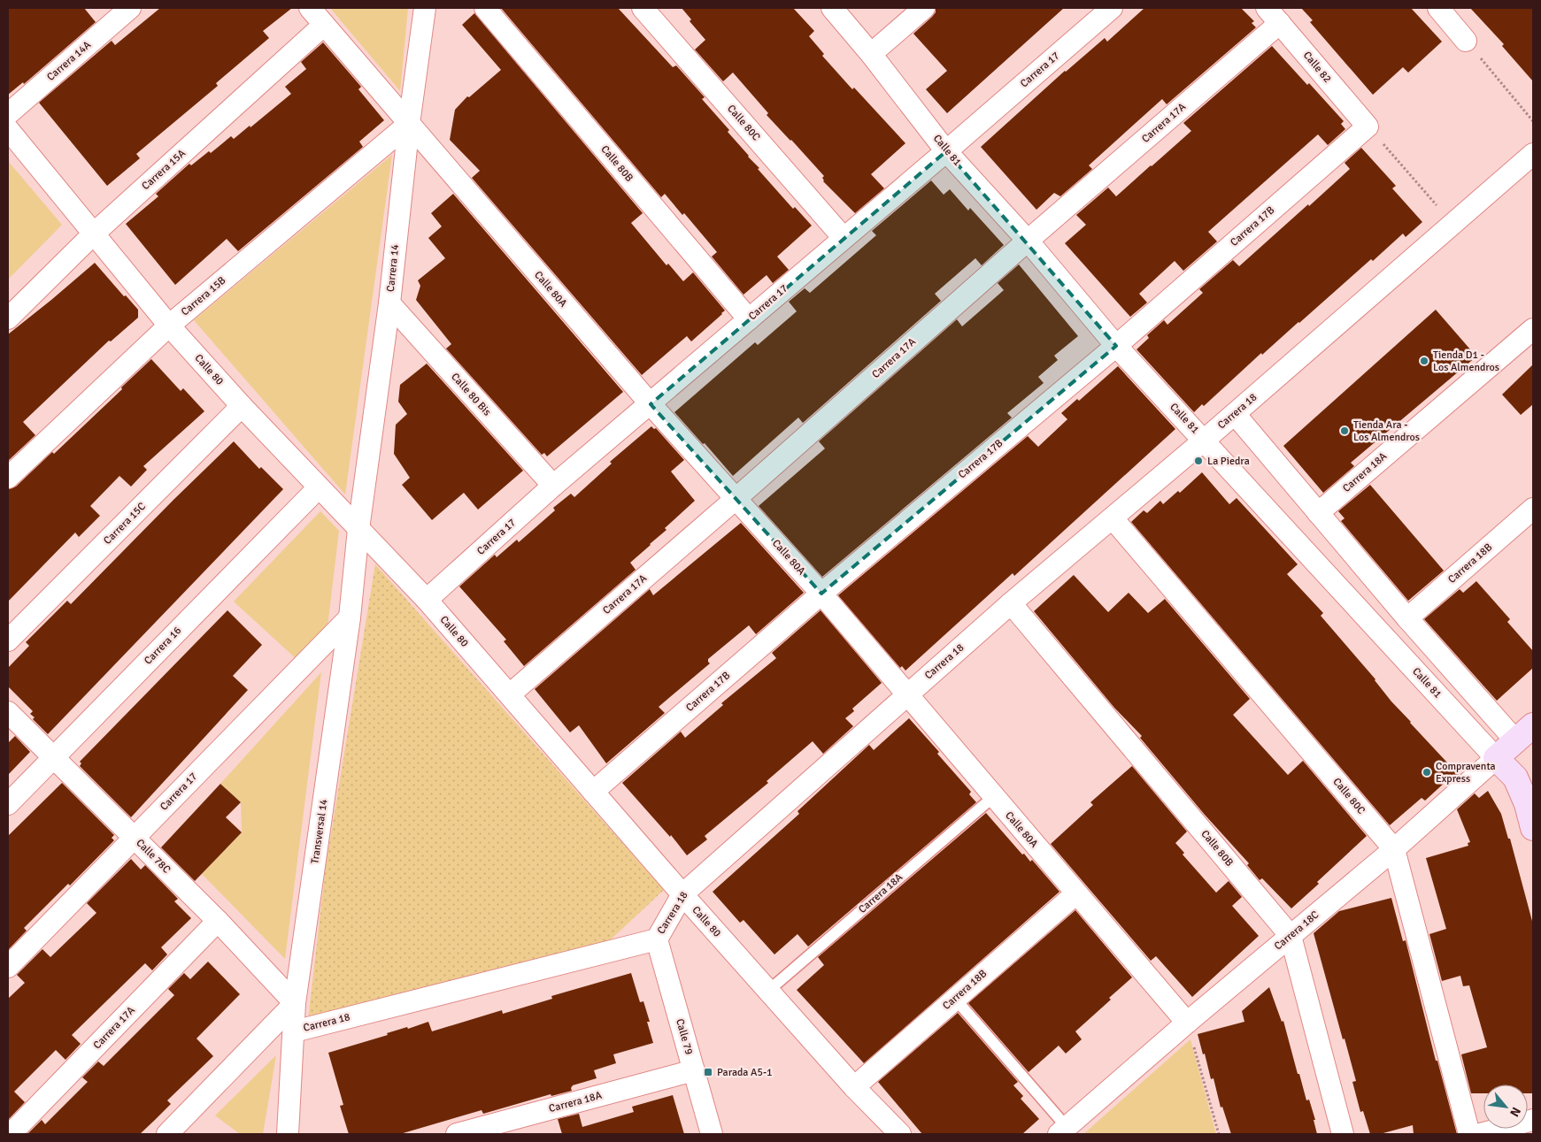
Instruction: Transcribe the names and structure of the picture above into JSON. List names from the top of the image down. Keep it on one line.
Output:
{"streets":{"street":["Carrera 14A","Calle 82","Carrera 17","Calle 80C","Carrera 17A","Calle 81","Calle 80B","Carrera 15A","Carrera 17B","Carrera 14","Calle 80A","Carrera 15B","Calle 80","Calle 80 Bis","Carrera 18","Carrera 18A","Carrera 15C","Carrera 18B","Carrera 16","Transversal 14","Calle 78C","Carrera 18C","Calle 79"]},"crossings":[["Calle 82","Carrera 17A"],["Calle 82","Carrera 17B"],["Carrera 17","Calle 80C"],["Carrera 17","Calle 81"],["Carrera 17","Calle 80B"],["Carrera 17","Calle 80A"],["Carrera 17","Calle 80"],["Carrera 17","Calle 80 Bis"],["Carrera 17","Transversal 14"],["Carrera 17","Calle 78C"],["Calle 80C","Carrera 18"],["Calle 80C","Carrera 18C"],["Carrera 17A","Calle 81"],["Carrera 17A","Calle 80A"],["Carrera 17A","Calle 80"],["Carrera 17A","Calle 78C"],["Calle 81","Carrera 17B"],["Calle 81","Carrera 18"],["Calle 81","Carrera 18C"],["Calle 80B","Carrera 18"],["Calle 80B","Carrera 18C"],["Carrera 15A","Calle 80A"],["Carrera 15A","Calle 80"],["Carrera 17B","Calle 80A"],["Carrera 17B","Calle 80"],["Carrera 14","Calle 80A"],["Carrera 14","Carrera 15B"],["Carrera 14","Calle 80"],["Carrera 14","Calle 80 Bis"],["Carrera 14","Transversal 14"],["Calle 80A","Carrera 15B"],["Calle 80A","Carrera 18"],["Calle 80A","Carrera 18A"],["Calle 80A","Carrera 18B"],["Calle 80A","Carrera 18C"],["Carrera 15B","Calle 80"],["Calle 80","Carrera 18"],["Calle 80","Carrera 18A"],["Calle 80","Carrera 15C"],["Calle 80","Carrera 18B"],["Calle 80","Carrera 16"],["Calle 80","Transversal 14"],["Carrera 18","Transversal 14"],["Carrera 18","Calle 79"],["Carrera 18A","Calle 79"],["Carrera 16","Calle 78C"],["Transversal 14","Calle 78C"]],"places":{"other":["Tienda D1 - Los Almendros","Tienda Ara - Los Almendros","La Piedra","Compraventa Express"],"transit":["Parada A5-1"]},"north":"bottom right"}
